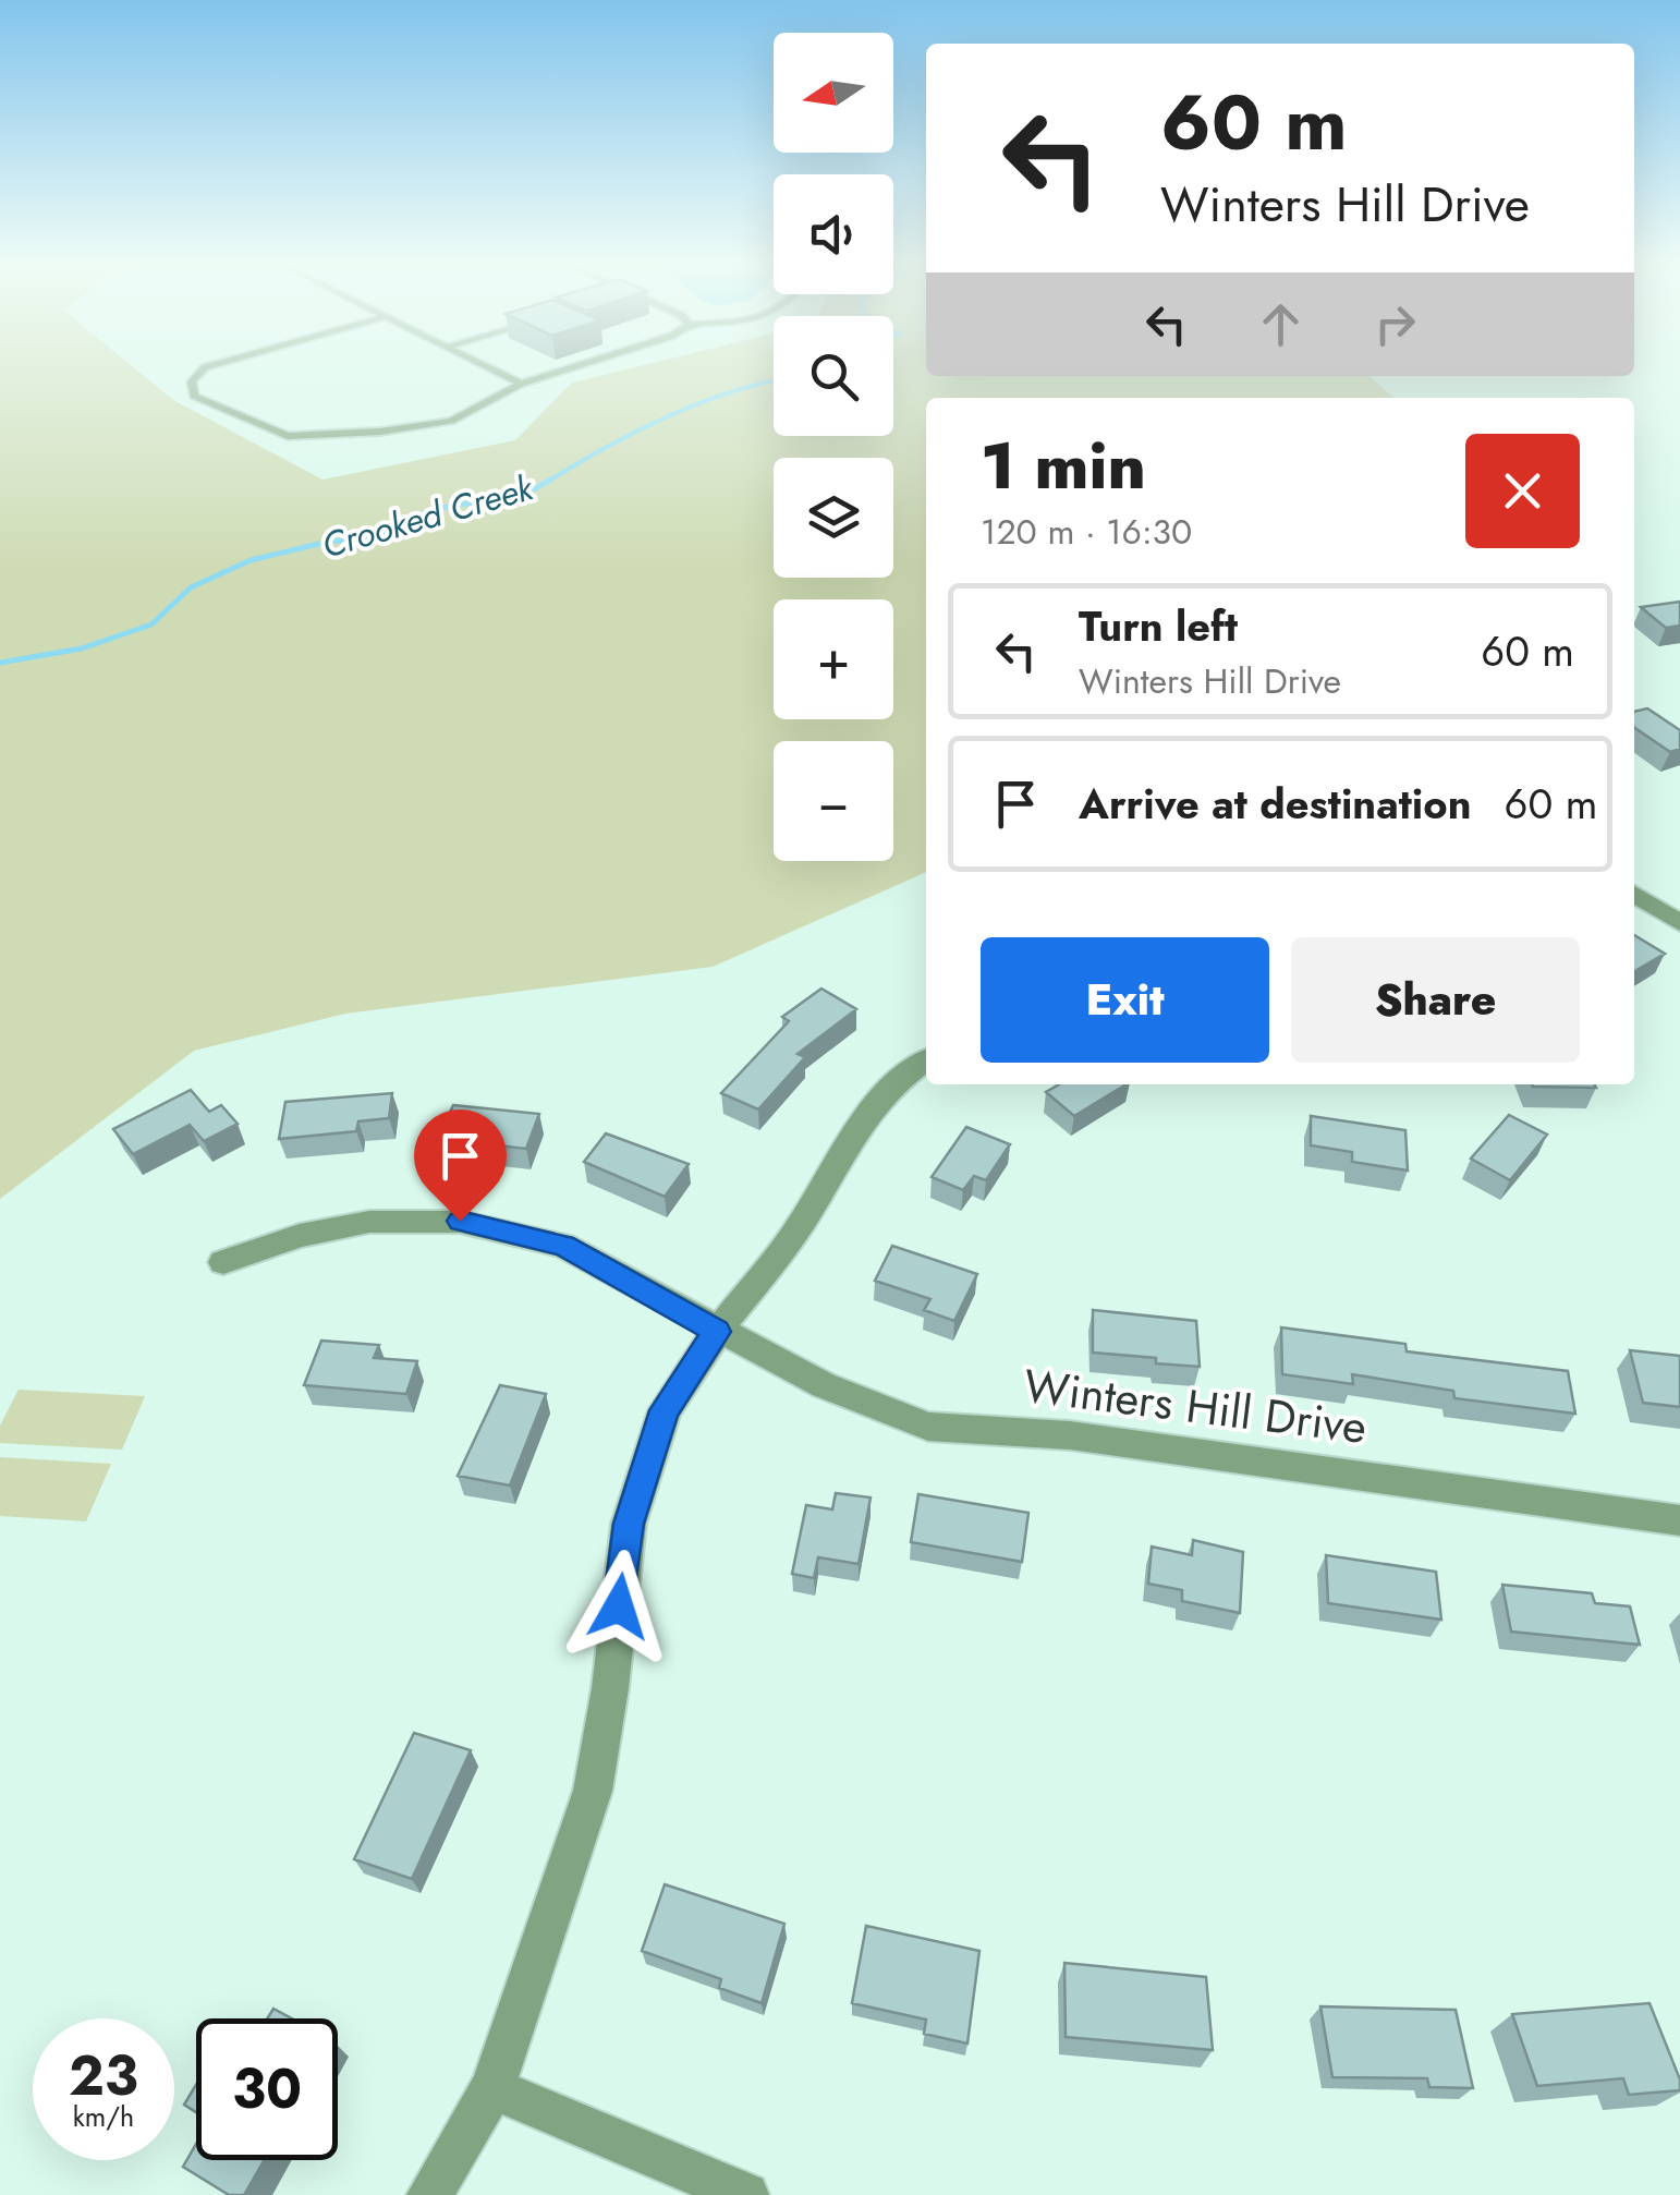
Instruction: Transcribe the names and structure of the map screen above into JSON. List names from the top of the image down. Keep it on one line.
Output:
{"streets":{"street":["Winters Hill Drive"]},"water":["Crooked Creek"],"north":"left","page":{"map_buttons":["+","−"],"turn":["60 m","Winters Hill Drive"],"heading":["1 min","120 m · 16:30"],"list":[{"name":"Turn left","note":"Winters Hill Drive","value":"60 m"},{"name":"Arrive at destination","value":"60 m"}],"buttons":["Exit","Share"],"speed":"23 km/h","limit":"30"}}
